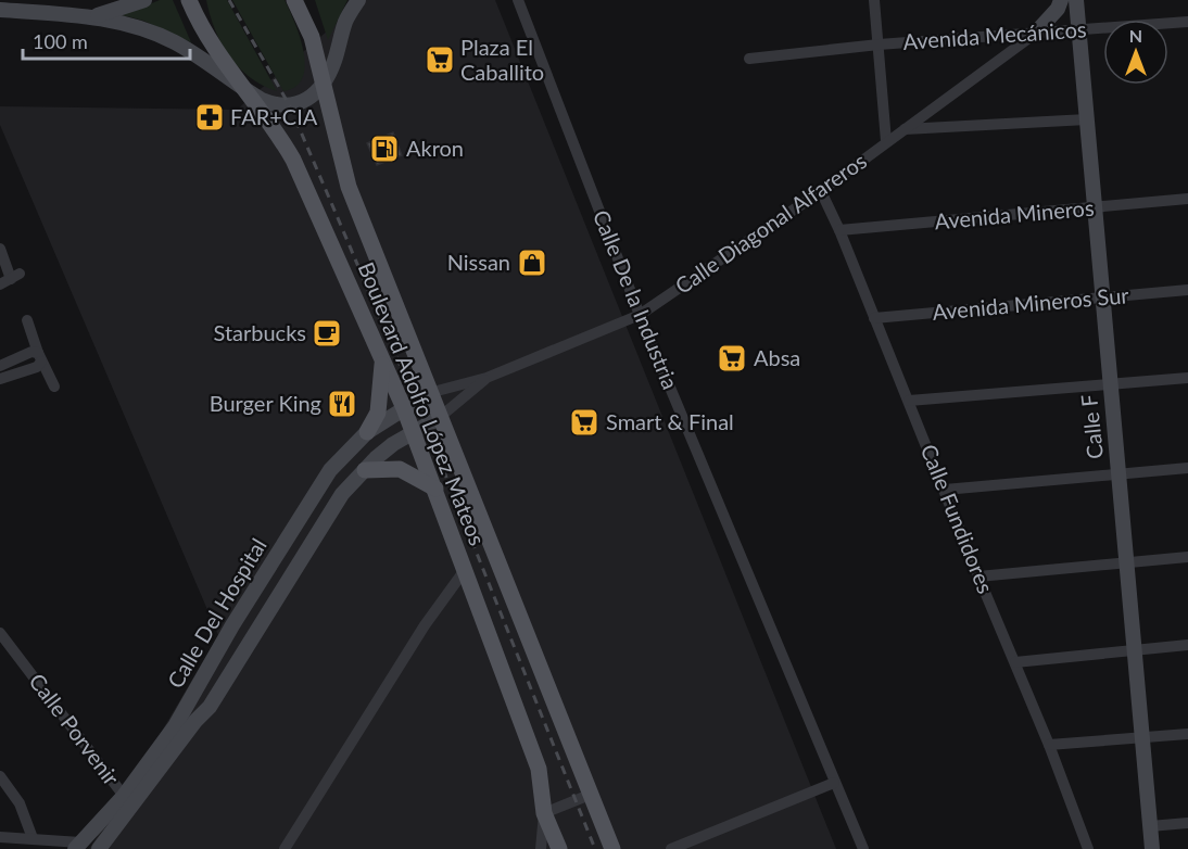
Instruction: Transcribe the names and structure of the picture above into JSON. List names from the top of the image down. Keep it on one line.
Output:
{"streets":{"main road":["Boulevard Adolfo López Mateos"],"street":["Avenida Mecánicos","Avenida Mineros","Calle Diagonal Alfareros","Calle De la Industria","Avenida Mineros Sur","Calle F","Calle Fundidores","Calle Del Hospital","Calle Porvenir"]},"crossings":[["Avenida Mecánicos","Calle Diagonal Alfareros"],["Avenida Mecánicos","Calle F"],["Avenida Mineros","Calle F"],["Avenida Mineros","Calle Fundidores"],["Calle Diagonal Alfareros","Calle De la Industria"],["Calle Diagonal Alfareros","Boulevard Adolfo López Mateos"],["Calle Diagonal Alfareros","Calle Fundidores"],["Calle Diagonal Alfareros","Calle Del Hospital"],["Avenida Mineros Sur","Calle F"],["Avenida Mineros Sur","Calle Fundidores"],["Boulevard Adolfo López Mateos","Calle Del Hospital"],["Calle Del Hospital","Calle Porvenir"]],"places":{"supermarket":["Plaza El Caballito","Absa","Smart & Final"],"pharmacy":["FAR+CIA"],"fuel station":["Akron"],"shop":["Nissan"],"cafe":["Starbucks"],"restaurant":["Burger King"]},"scale_bar":"100 m","north":"top"}
